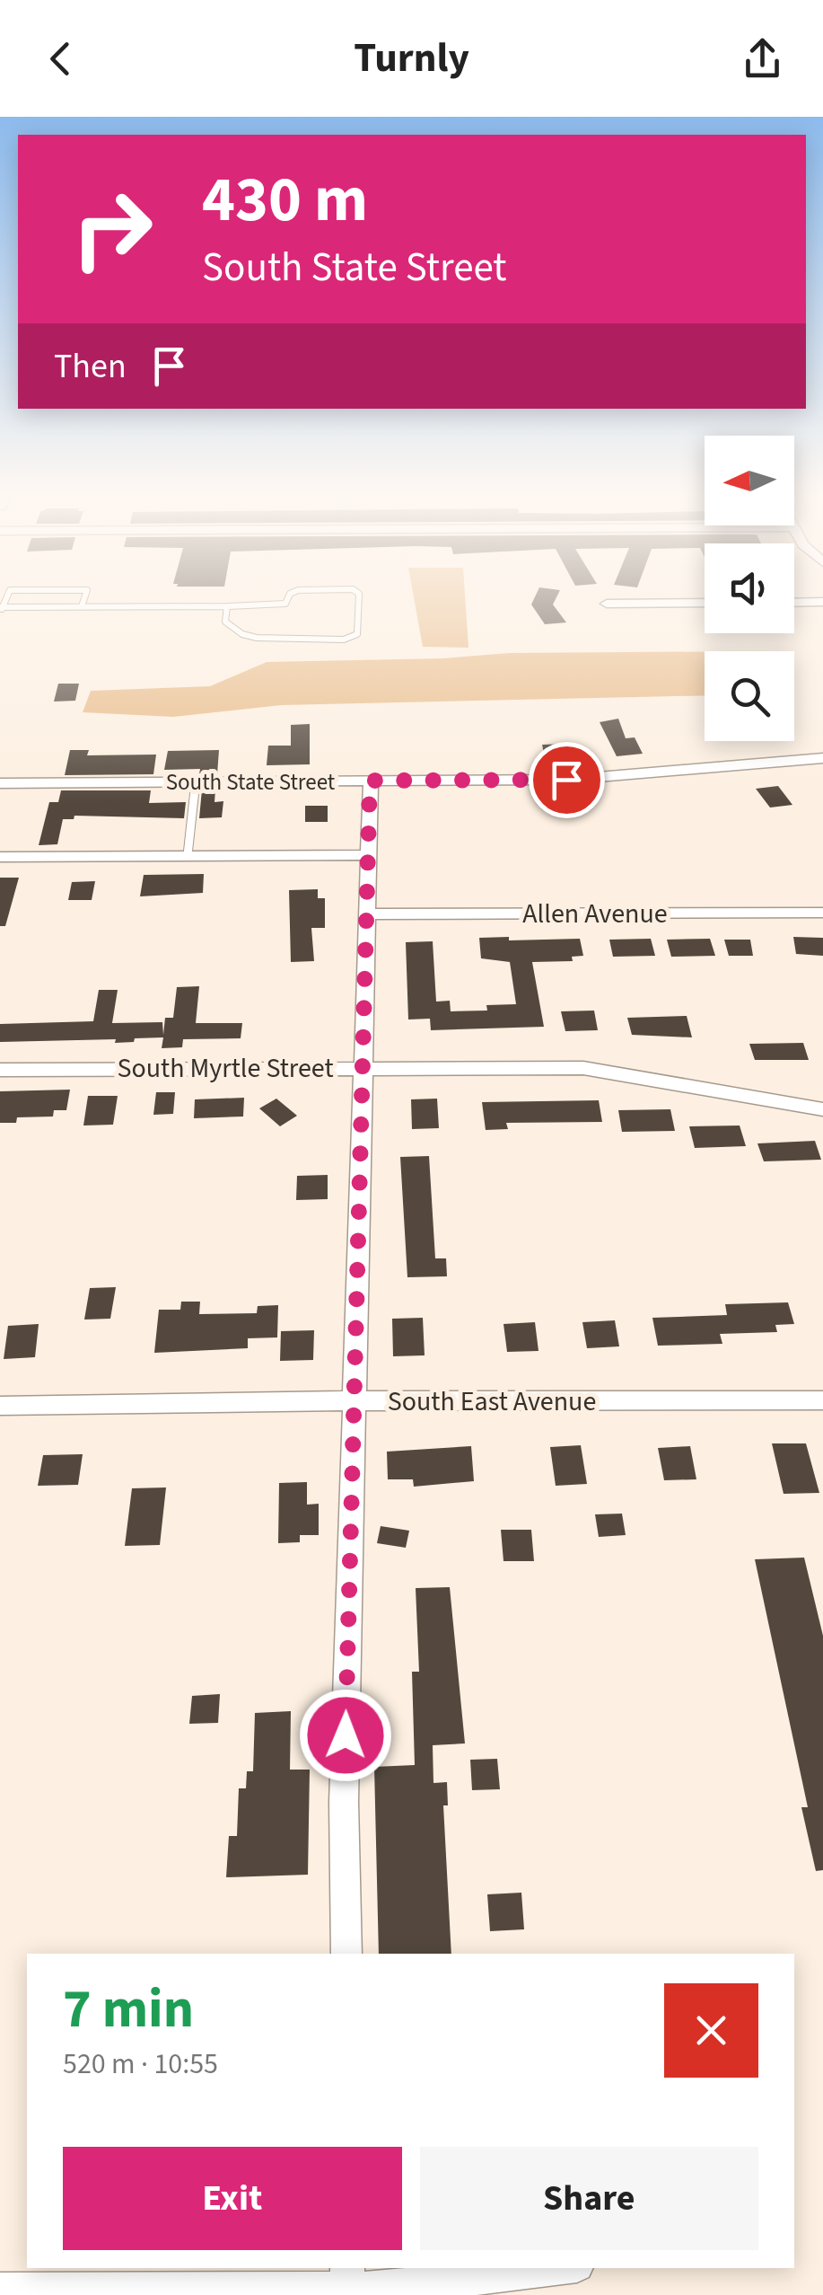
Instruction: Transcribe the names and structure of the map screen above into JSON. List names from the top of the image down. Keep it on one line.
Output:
{"streets":{"street":["South State Street","Allen Avenue","South Myrtle Street","South East Avenue"]},"north":"left","page":{"header":"Turnly","turn":["430 m","South State Street"],"then":"Then","heading":["7 min","520 m · 10:55"],"buttons":["Exit","Share"]}}
